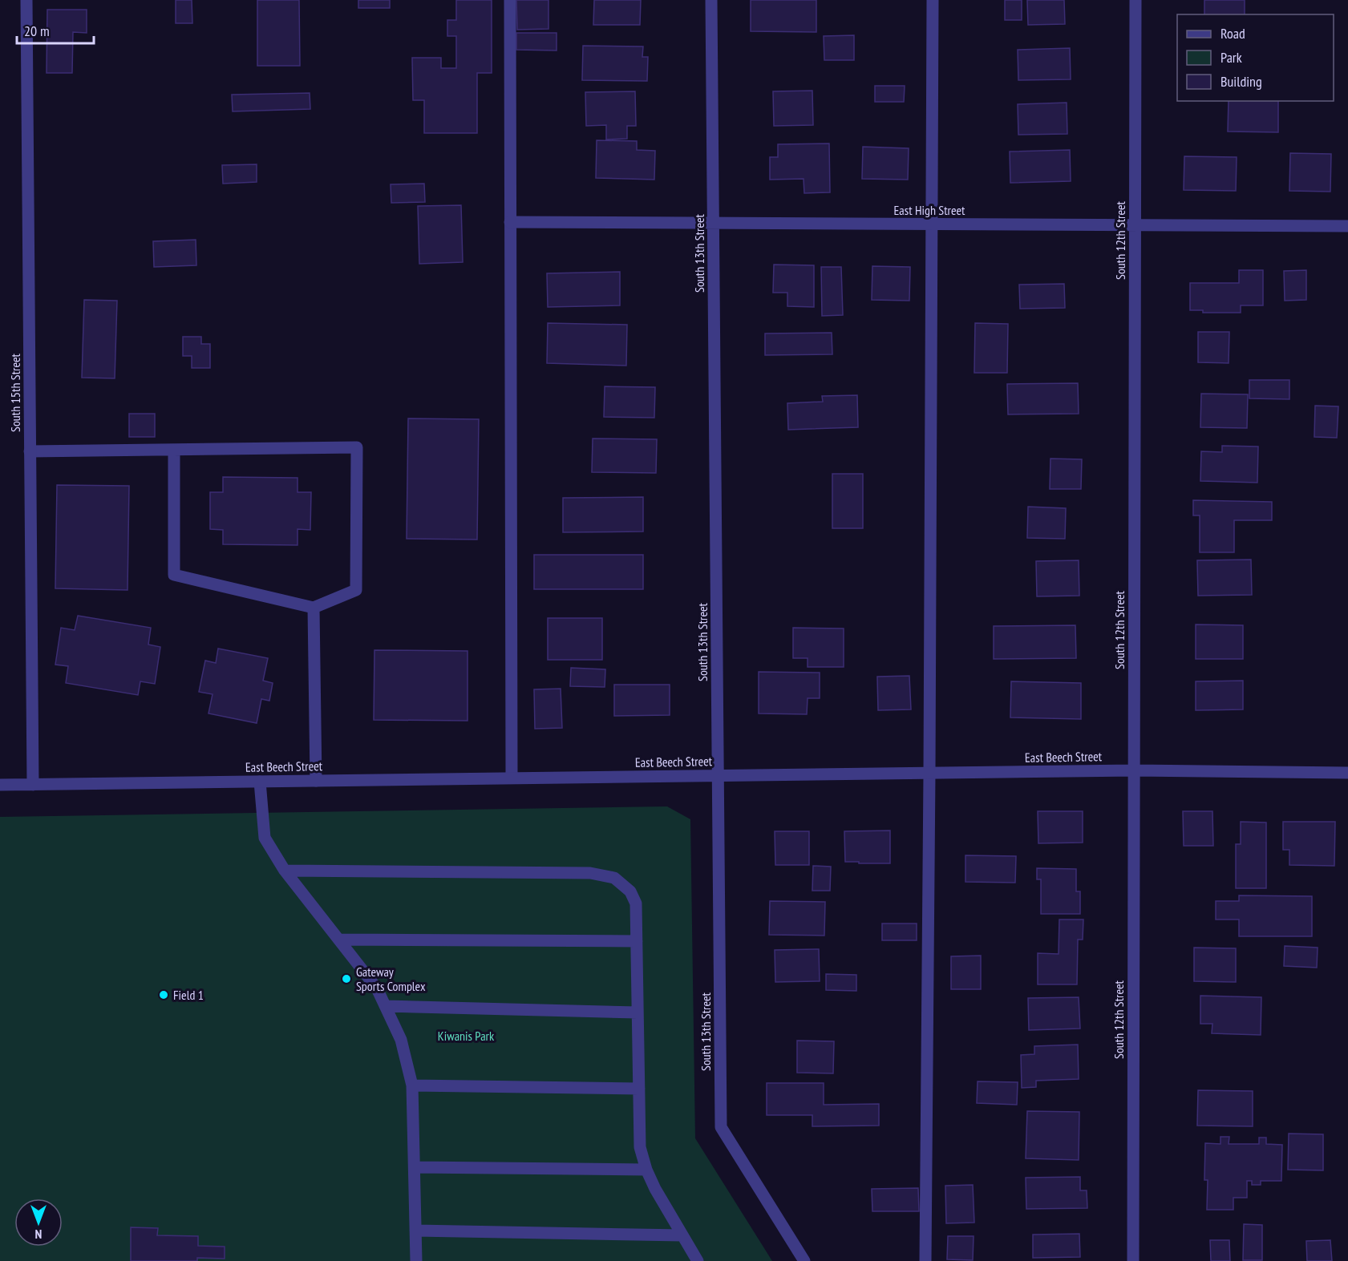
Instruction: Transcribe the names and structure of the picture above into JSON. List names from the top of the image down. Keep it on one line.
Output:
{"streets":{"street":["East High Street","South 12th Street","South 13th Street","South 15th Street","East Beech Street"]},"crossings":[["East High Street","South 12th Street"],["East High Street","South 13th Street"],["South 12th Street","East Beech Street"],["South 13th Street","East Beech Street"],["South 15th Street","East Beech Street"]],"parks":["Kiwanis Park"],"places":["Gateway Sports Complex","Field 1"],"legend":["Road","Park","Building"],"scale_bar":"20 m","north":"bottom"}
